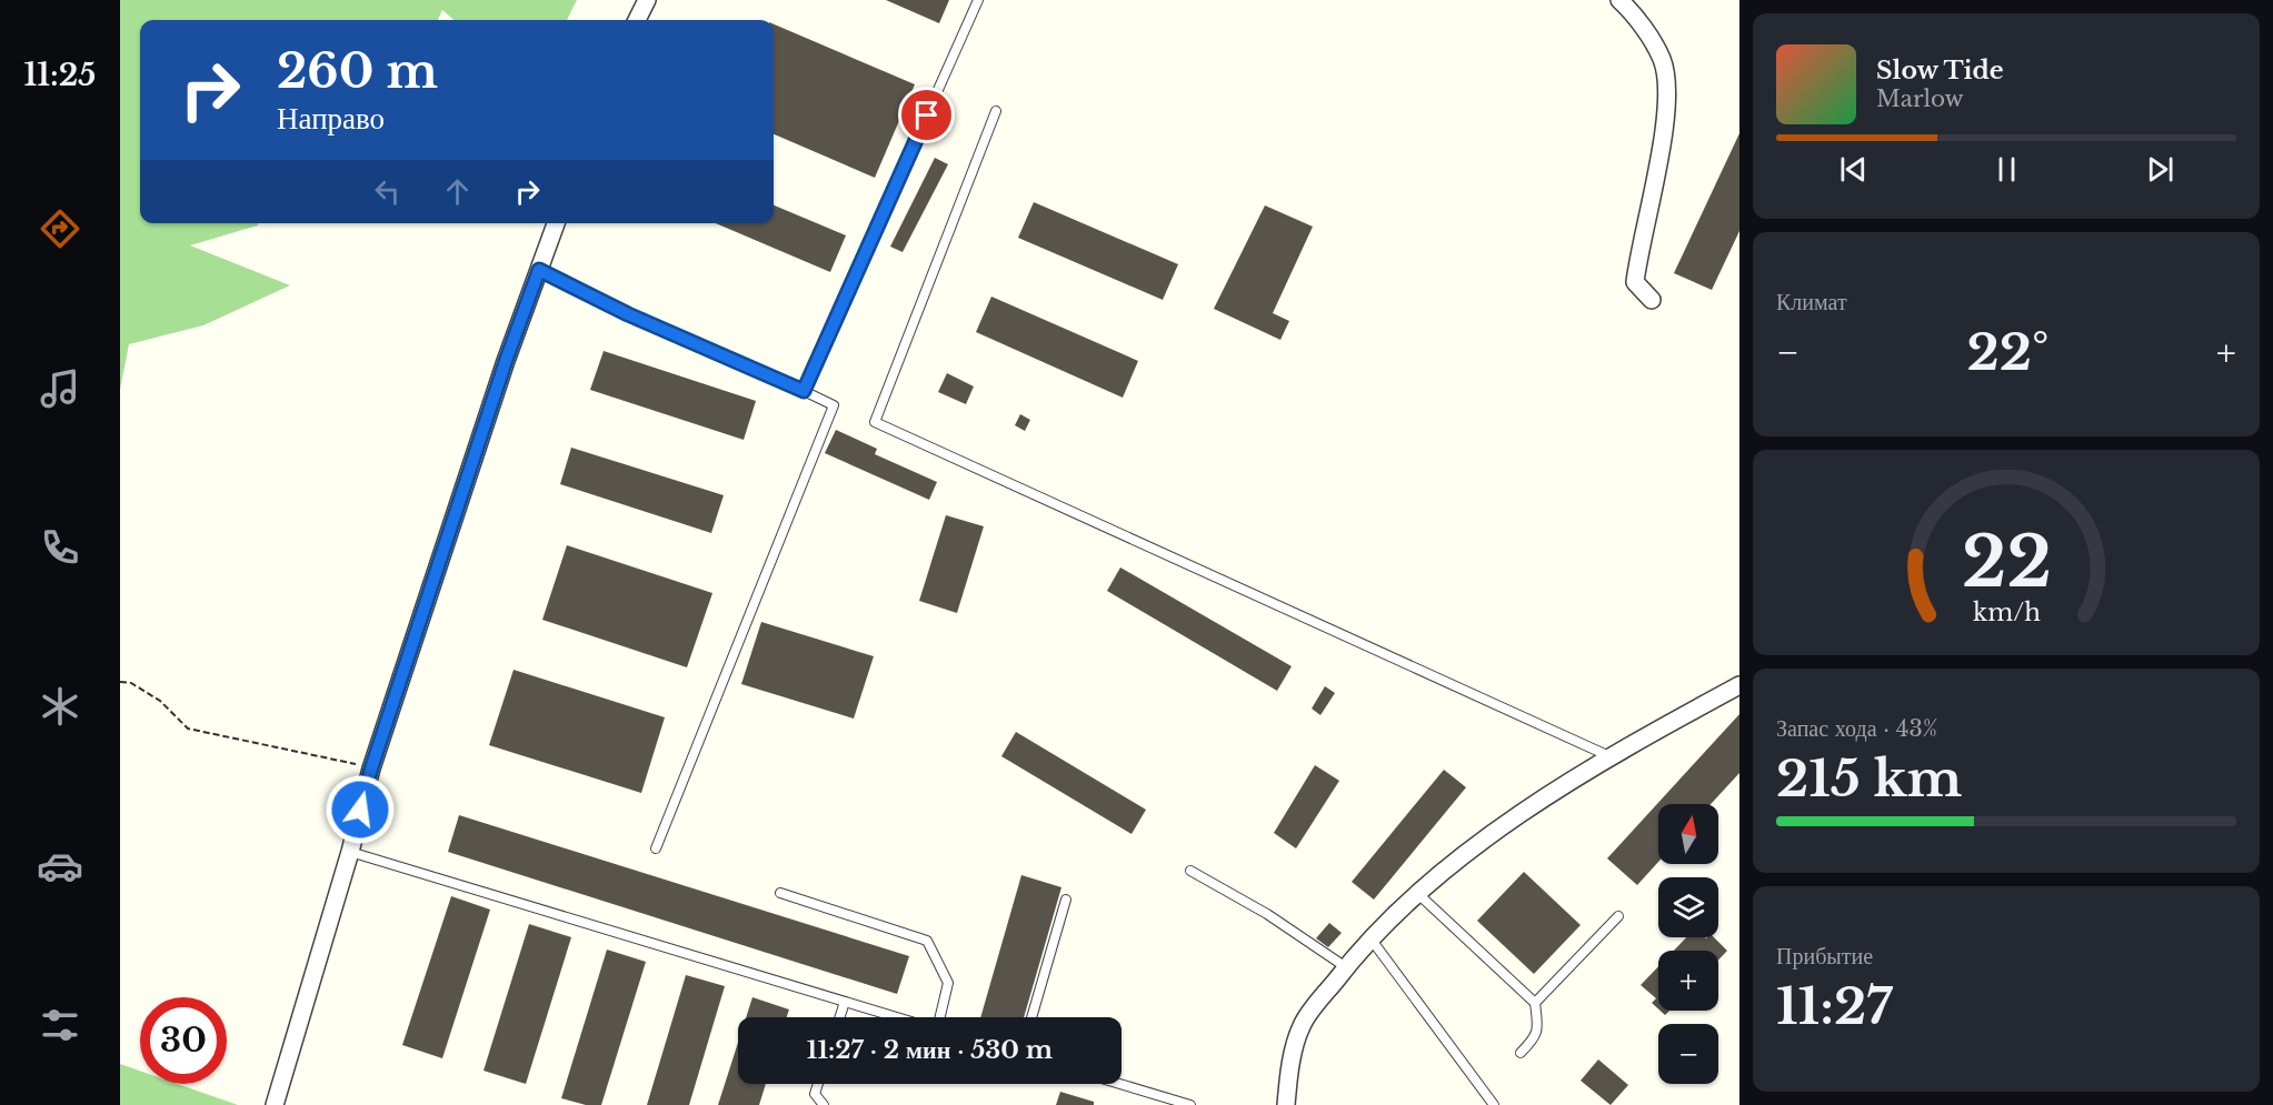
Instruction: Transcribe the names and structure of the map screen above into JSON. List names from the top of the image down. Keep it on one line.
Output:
{"north":"top","page":{"tabs":"11:25","turn":["260 m","Направо"],"song":["Slow Tide","Marlow"],"tile":["Климат",["Запас хода · 43%","215 km"],["Прибытие","11:27"]],"heat":["−","22°","+"],"map_buttons":["+","−"],"limit":"30","trip":"11:27 · 2 мин · 530 m","gauge":["22","km/h"]}}
